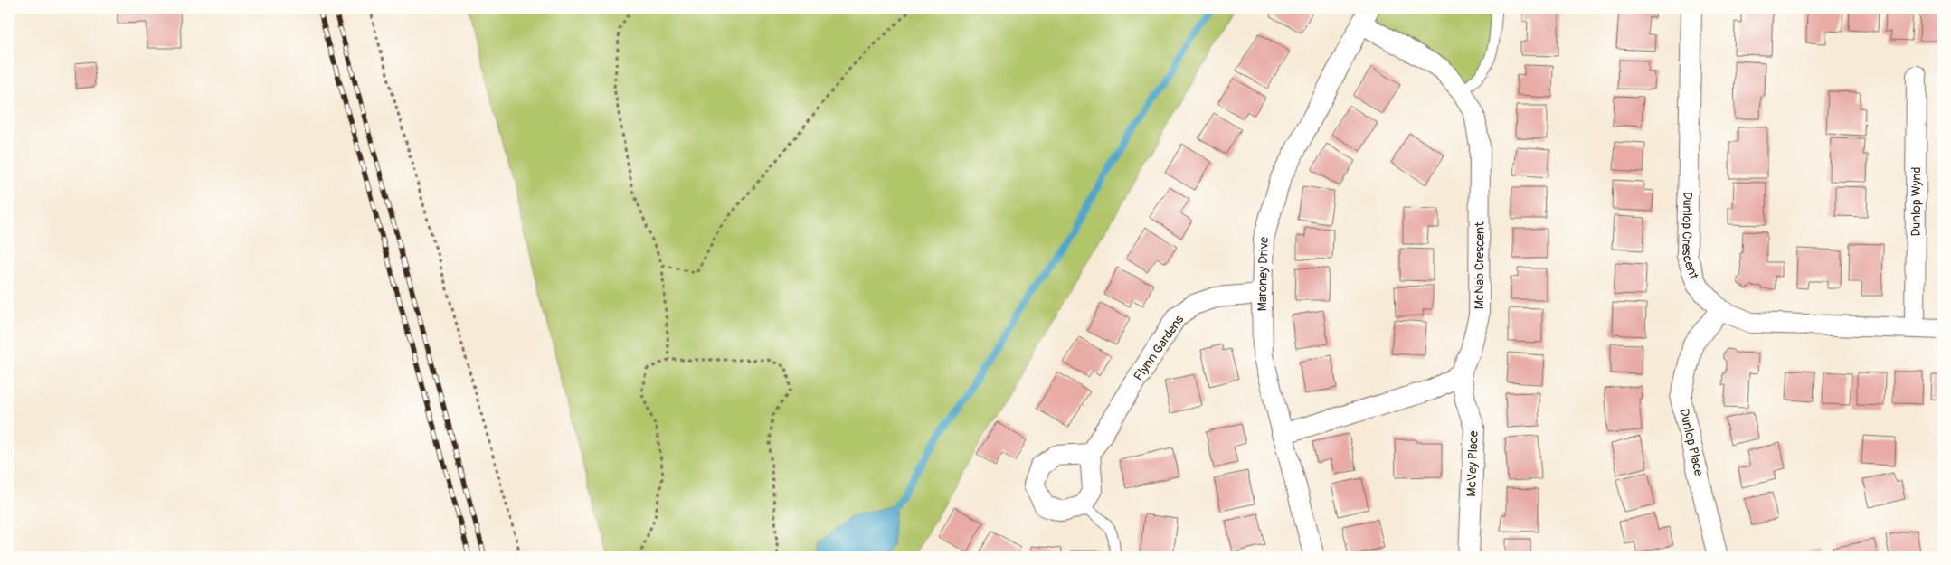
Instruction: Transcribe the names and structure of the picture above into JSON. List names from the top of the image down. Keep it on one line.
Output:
{"streets":{"street":["Dunlop Wynd","Dunlop Crescent","McNab Crescent","Maroney Drive","Flynn Gardens","Dunlop Place","McVey Place"]},"crossings":[["Dunlop Wynd","Dunlop Crescent"],["Dunlop Crescent","Dunlop Place"],["McNab Crescent","Maroney Drive"],["McNab Crescent","McVey Place"],["Maroney Drive","Flynn Gardens"]]}
